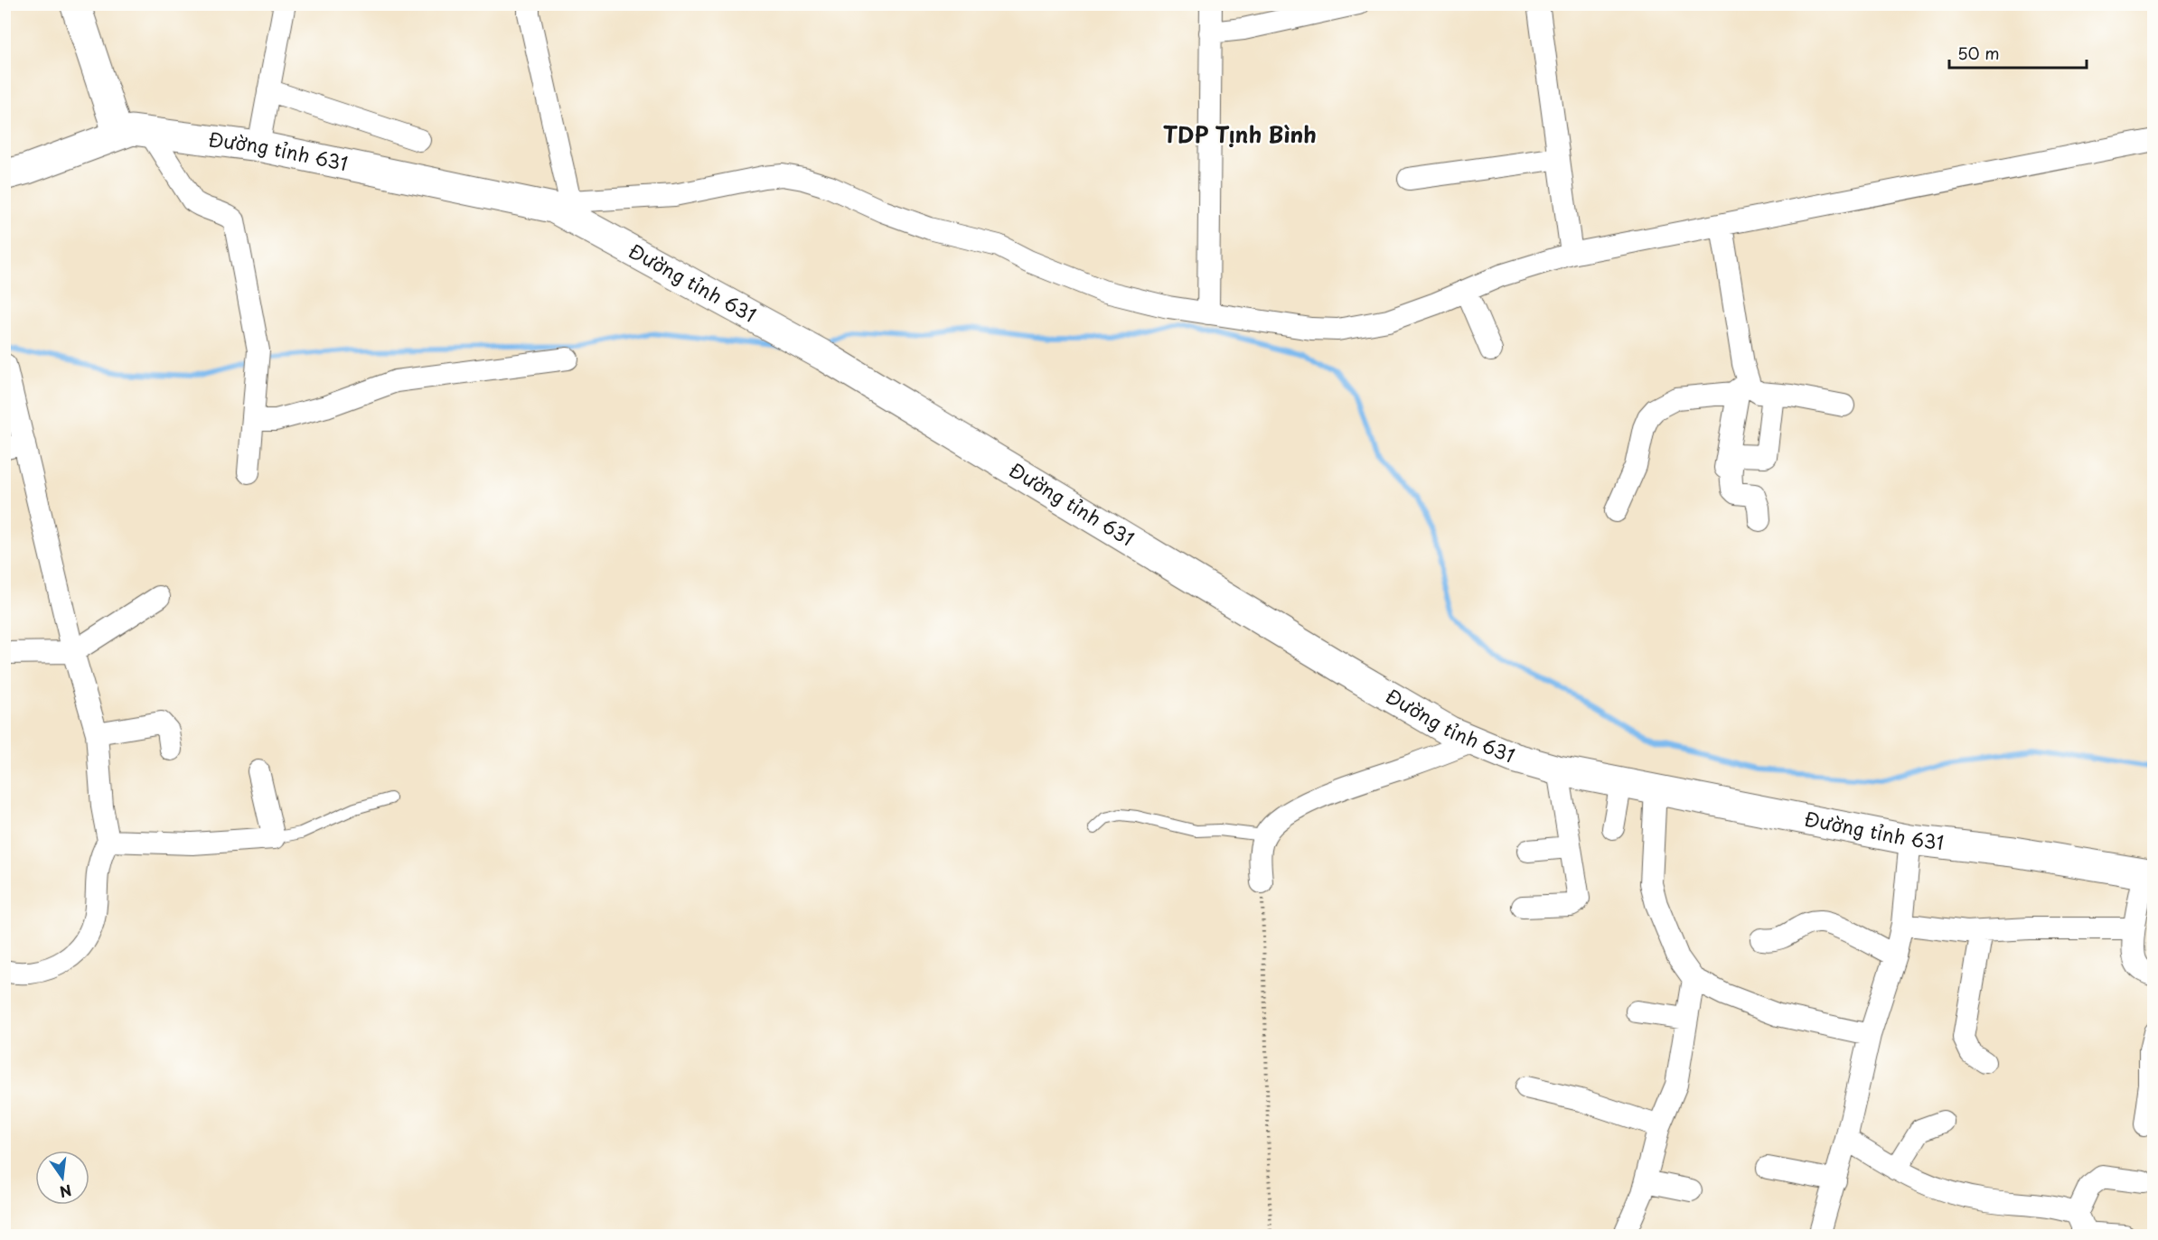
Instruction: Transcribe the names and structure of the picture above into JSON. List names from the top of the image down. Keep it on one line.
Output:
{"streets":{"main road":["Đường tỉnh 631"]},"districts":["TDP Tịnh Bình"],"scale_bar":"50 m","north":"bottom"}
